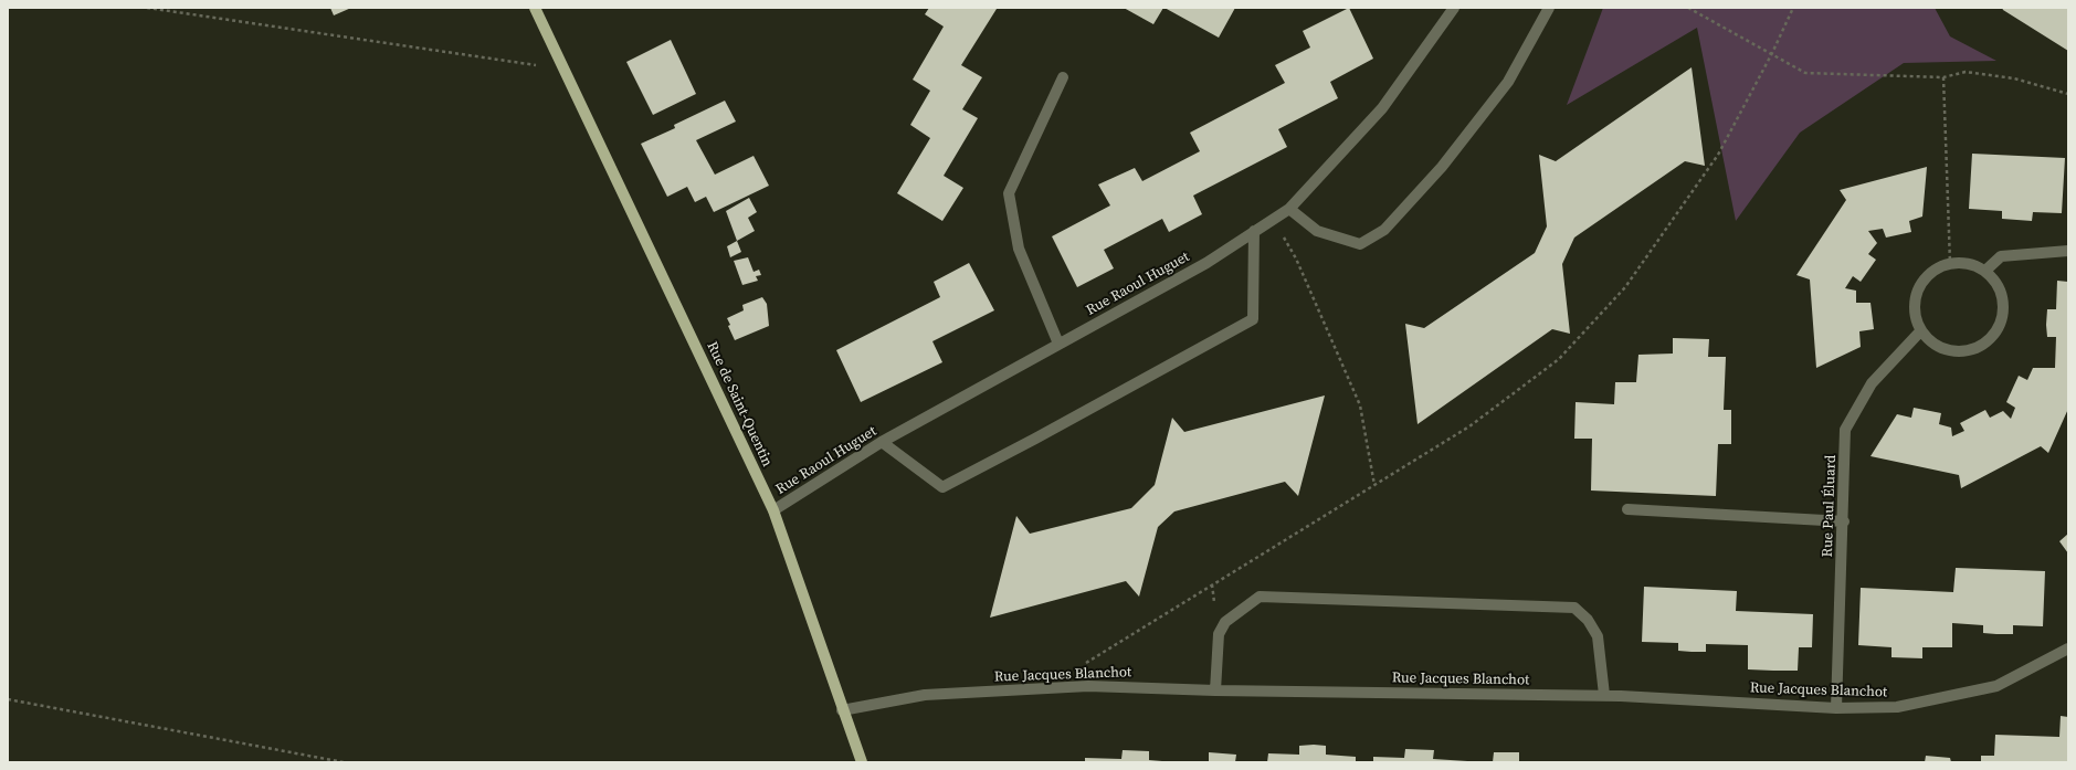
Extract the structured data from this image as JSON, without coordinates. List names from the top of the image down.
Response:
{
  "streets": {
    "main road": ["Rue de Saint-Quentin"],
    "street": ["Rue Raoul Huguet", "Rue Paul Éluard", "Rue Jacques Blanchot"]
  },
  "crossings": [
    ["Rue Raoul Huguet", "Rue de Saint-Quentin"],
    ["Rue de Saint-Quentin", "Rue Jacques Blanchot"],
    ["Rue Paul Éluard", "Rue Jacques Blanchot"]
  ]
}
